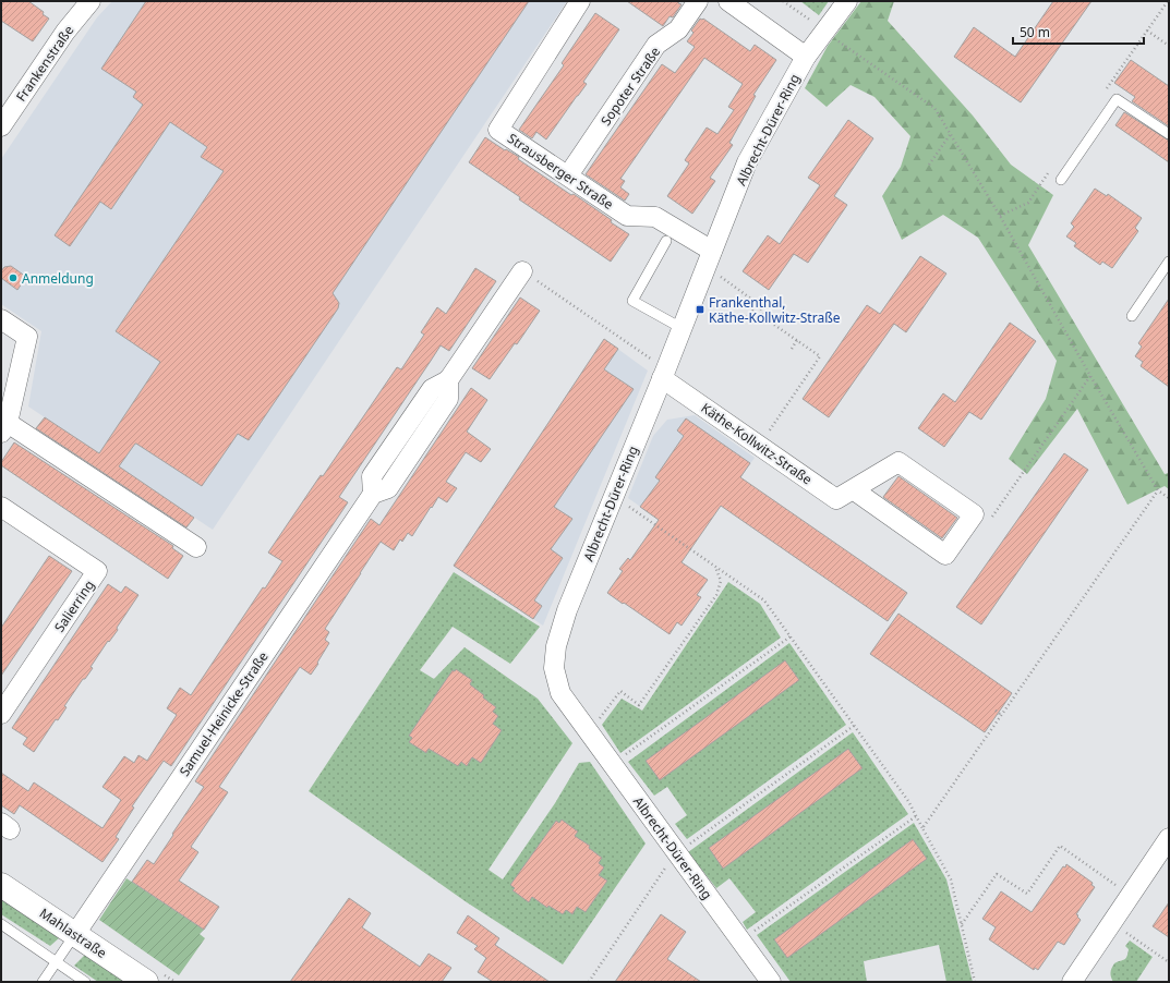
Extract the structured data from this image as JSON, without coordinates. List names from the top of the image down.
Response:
{
  "streets": {
    "street": [
      "Frankenstraße",
      "Sopoter Straße",
      "Albrecht-Dürer-Ring",
      "Strausberger Straße",
      "Käthe-Kollwitz-Straße",
      "Salierring",
      "Samuel-Heinicke-Straße",
      "Mahlastraße"
    ]
  },
  "crossings": [
    ["Sopoter Straße", "Strausberger Straße"],
    ["Albrecht-Dürer-Ring", "Strausberger Straße"],
    ["Albrecht-Dürer-Ring", "Käthe-Kollwitz-Straße"],
    ["Samuel-Heinicke-Straße", "Mahlastraße"]
  ],
  "places": {
    "other": ["Anmeldung"],
    "transit": ["Frankenthal, Käthe-Kollwitz-Straße"]
  },
  "scale_bar": "50 m"
}
